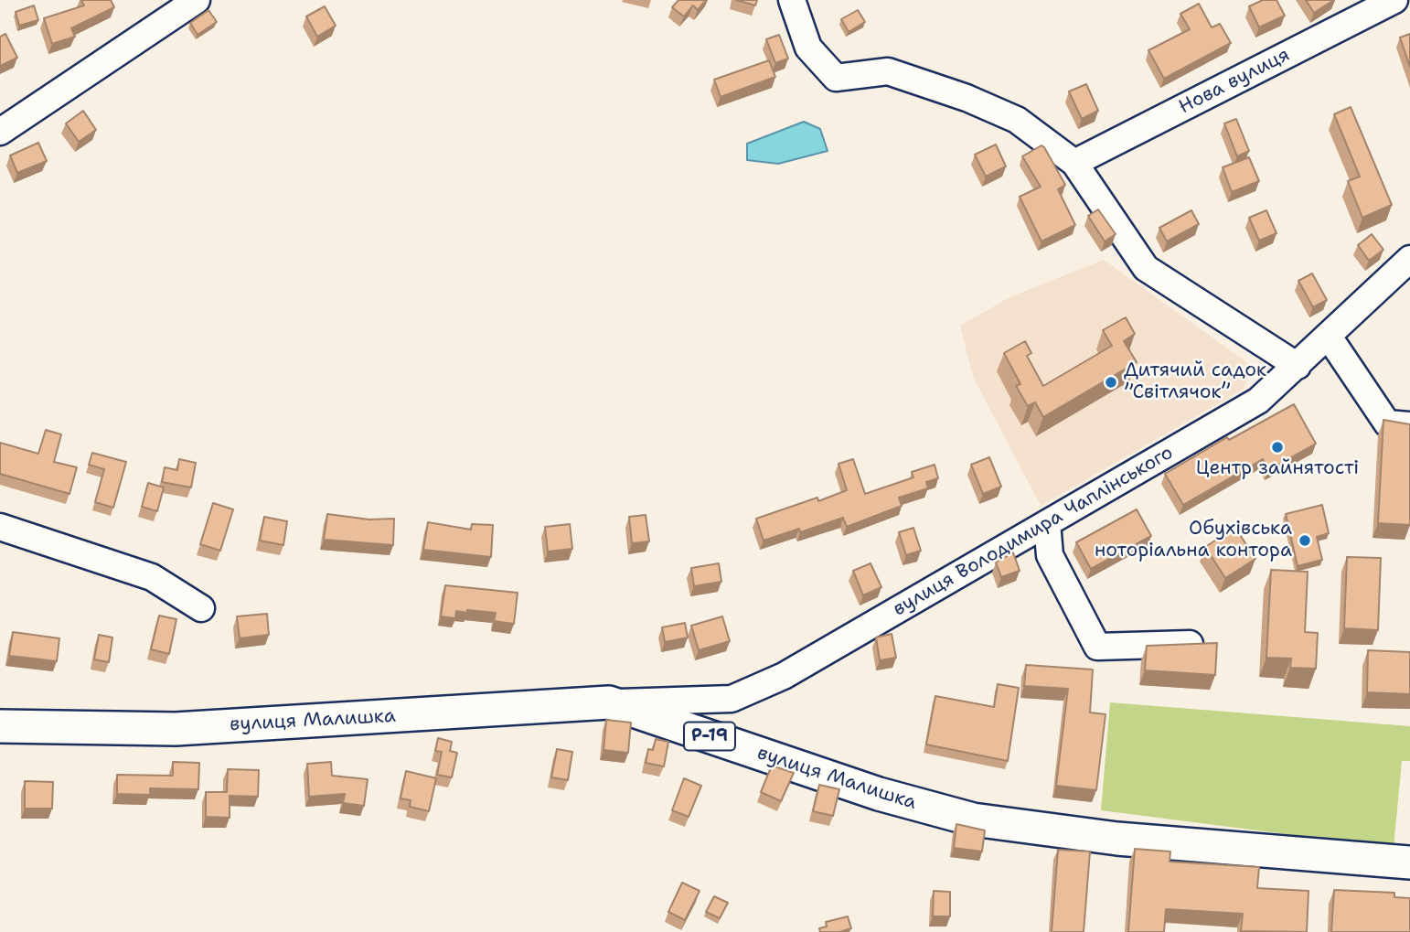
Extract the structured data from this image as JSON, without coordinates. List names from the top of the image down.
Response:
{
  "streets": {
    "main road": ["вулиця Малишка", "Р-19"],
    "street": ["Нова вулиця", "вулиця Володимира Чаплінського"]
  },
  "crossings": [
    ["вулиця Володимира Чаплінського", "вулиця Малишка"]
  ],
  "places": ["Дитячий садок ”Світлячок”", "Центр зайнятості", "Обухівська ноторіальна контора"]
}
